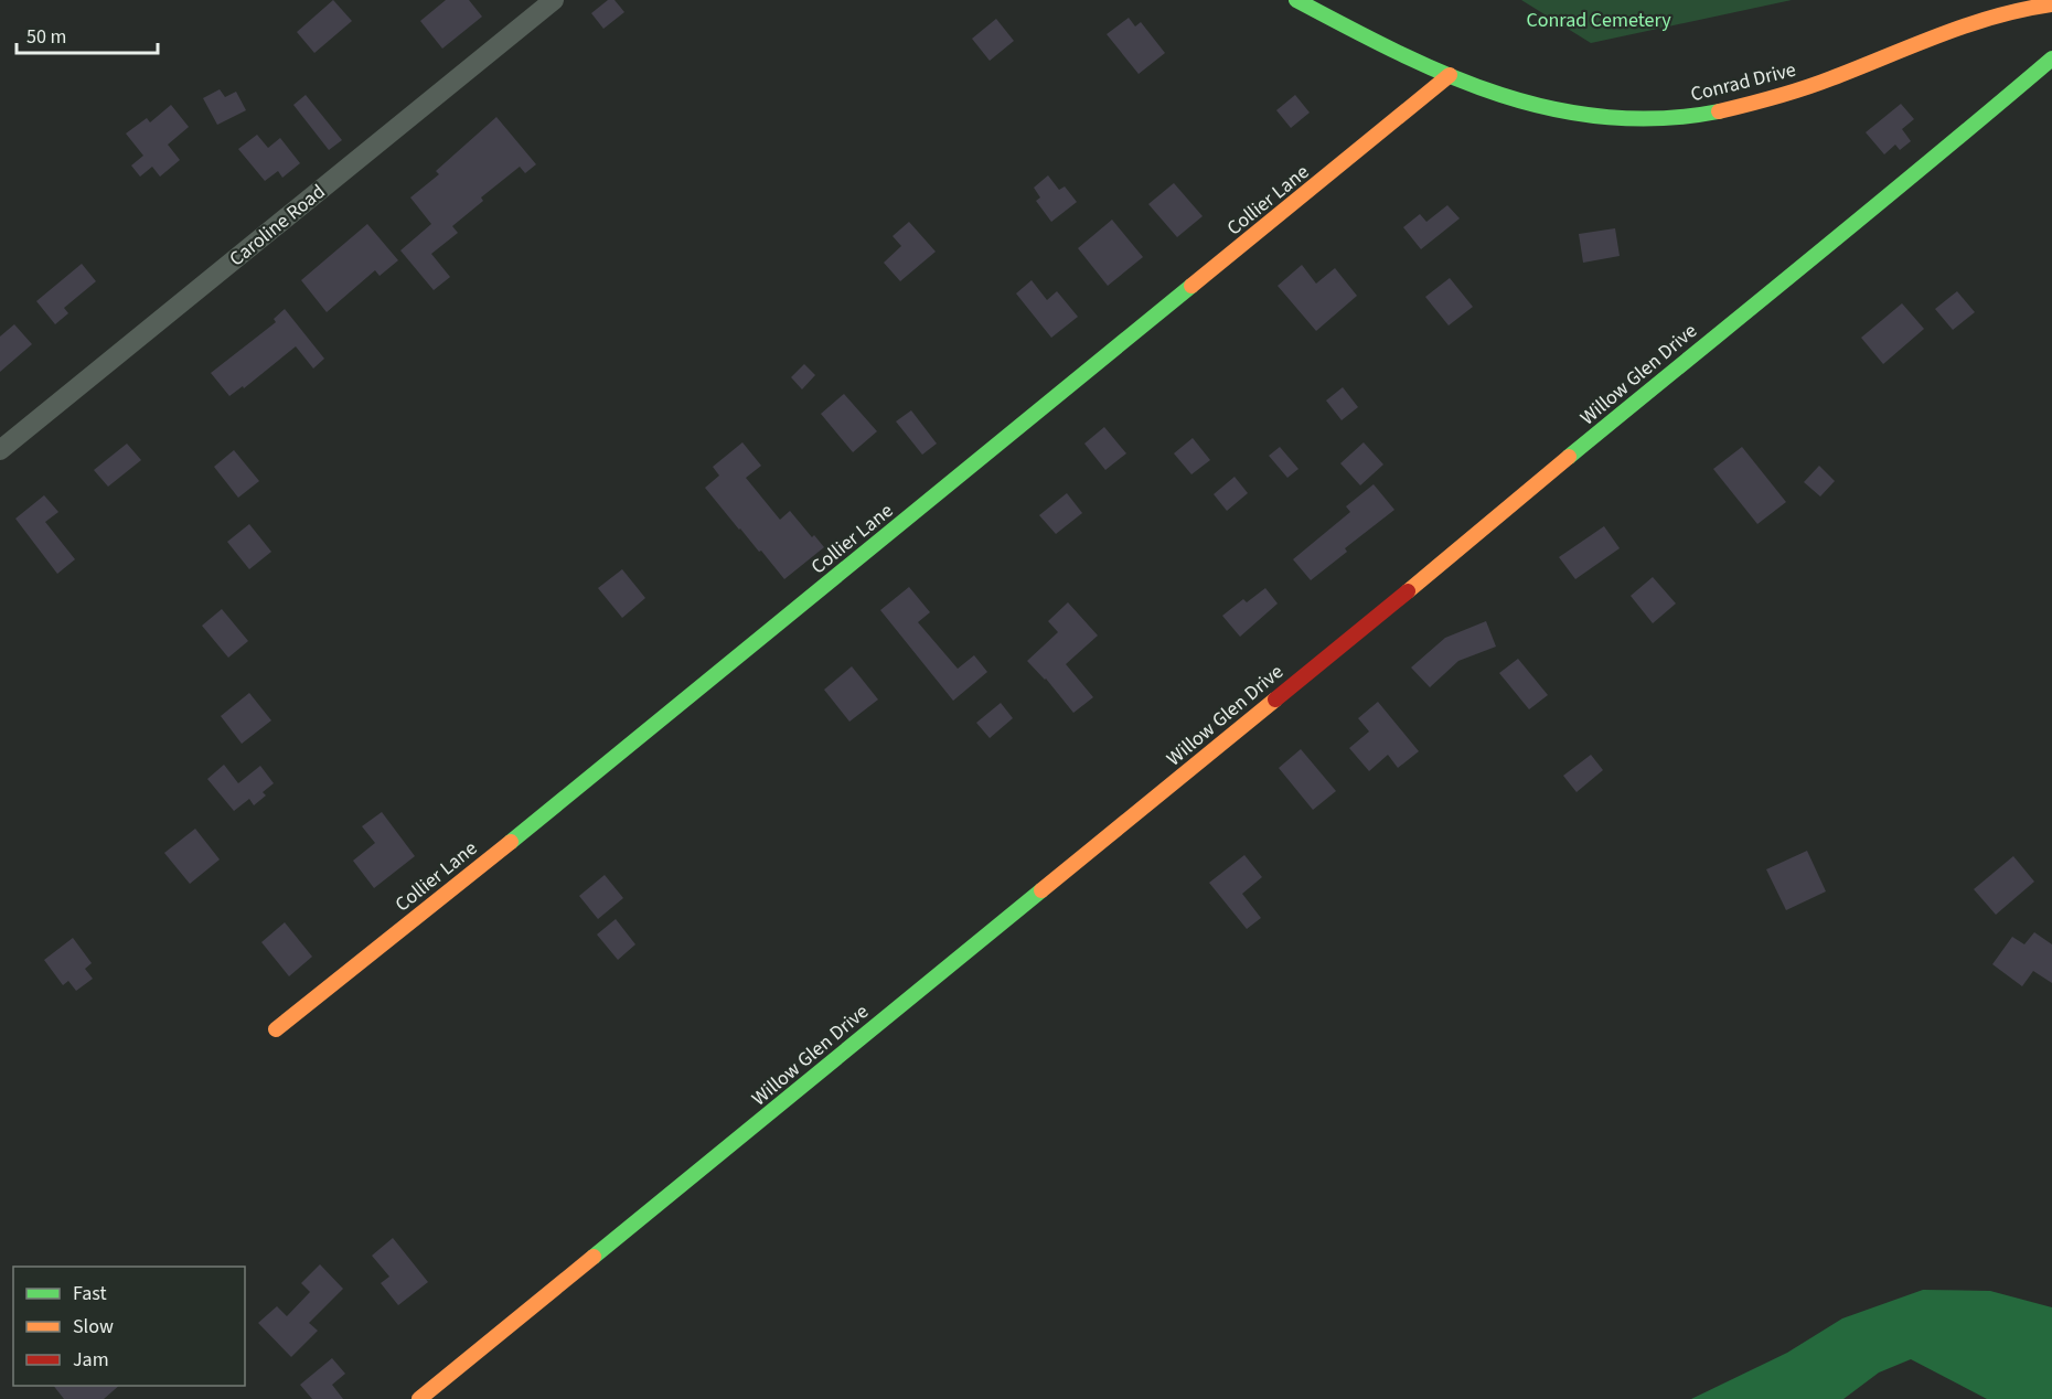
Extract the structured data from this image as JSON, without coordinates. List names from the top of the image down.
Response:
{
  "streets": {
    "street": [
      "Conrad Drive",
      "Collier Lane",
      "Caroline Road",
      "Willow Glen Drive"
    ]
  },
  "crossings": [
    ["Conrad Drive", "Collier Lane"]
  ],
  "parks": ["Conrad Cemetery"],
  "legend": ["Fast", "Slow", "Jam"],
  "scale_bar": "50 m"
}
